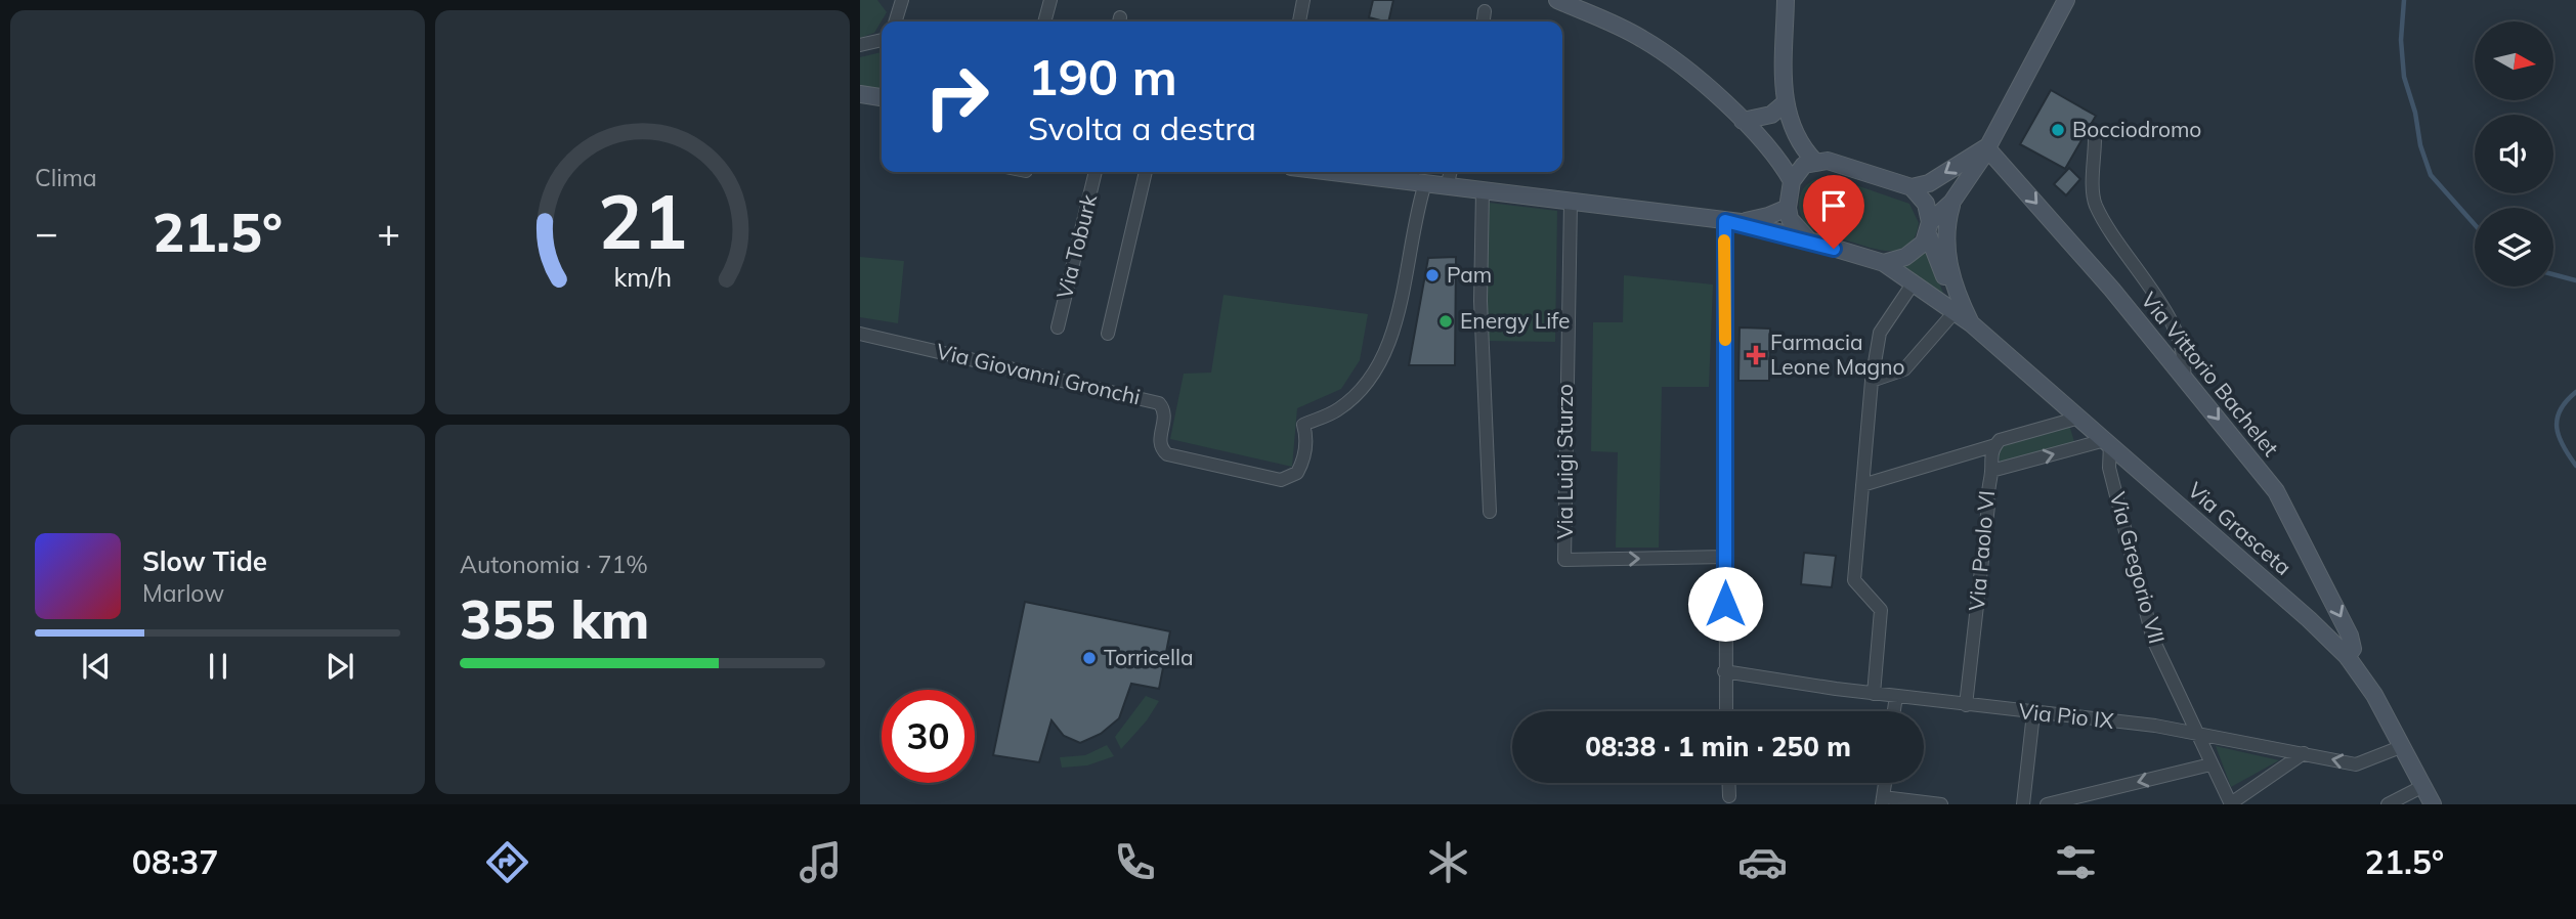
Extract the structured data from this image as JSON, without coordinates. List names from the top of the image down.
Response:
{
  "streets": {
    "street": [
      "Via Toburk",
      "Via Giovanni Gronchi",
      "Via Vittorio Bachelet",
      "Via Luigi Sturzo",
      "Via Grasceta",
      "Via Paolo VI",
      "Via Gregorio VII",
      "Via Pio IX"
    ]
  },
  "crossings": [
    ["Via Vittorio Bachelet", "Via Grasceta"],
    ["Via Grasceta", "Via Paolo VI"],
    ["Via Grasceta", "Via Gregorio VII"],
    ["Via Grasceta", "Via Pio IX"],
    ["Via Paolo VI", "Via Gregorio VII"],
    ["Via Paolo VI", "Via Pio IX"],
    ["Via Gregorio VII", "Via Pio IX"]
  ],
  "places": {
    "other": [
      "Bocciodromo",
      "Pam",
      "Energy Life",
      "Torricella"
    ],
    "health": ["Farmacia Leone Magno"]
  },
  "north": "right",
  "page": {
    "tile": [
      "Clima",
      ["Autonomia · 71%", "355 km"]
    ],
    "turn": ["190 m", "Svolta a destra"],
    "heat": ["−", "21.5°", "+"],
    "song": ["Slow Tide", "Marlow"],
    "limit": "30",
    "trip": "08:38 · 1 min · 250 m",
    "tabs": ["08:37", "21.5°"],
    "gauge": ["21", "km/h"]
  }
}
